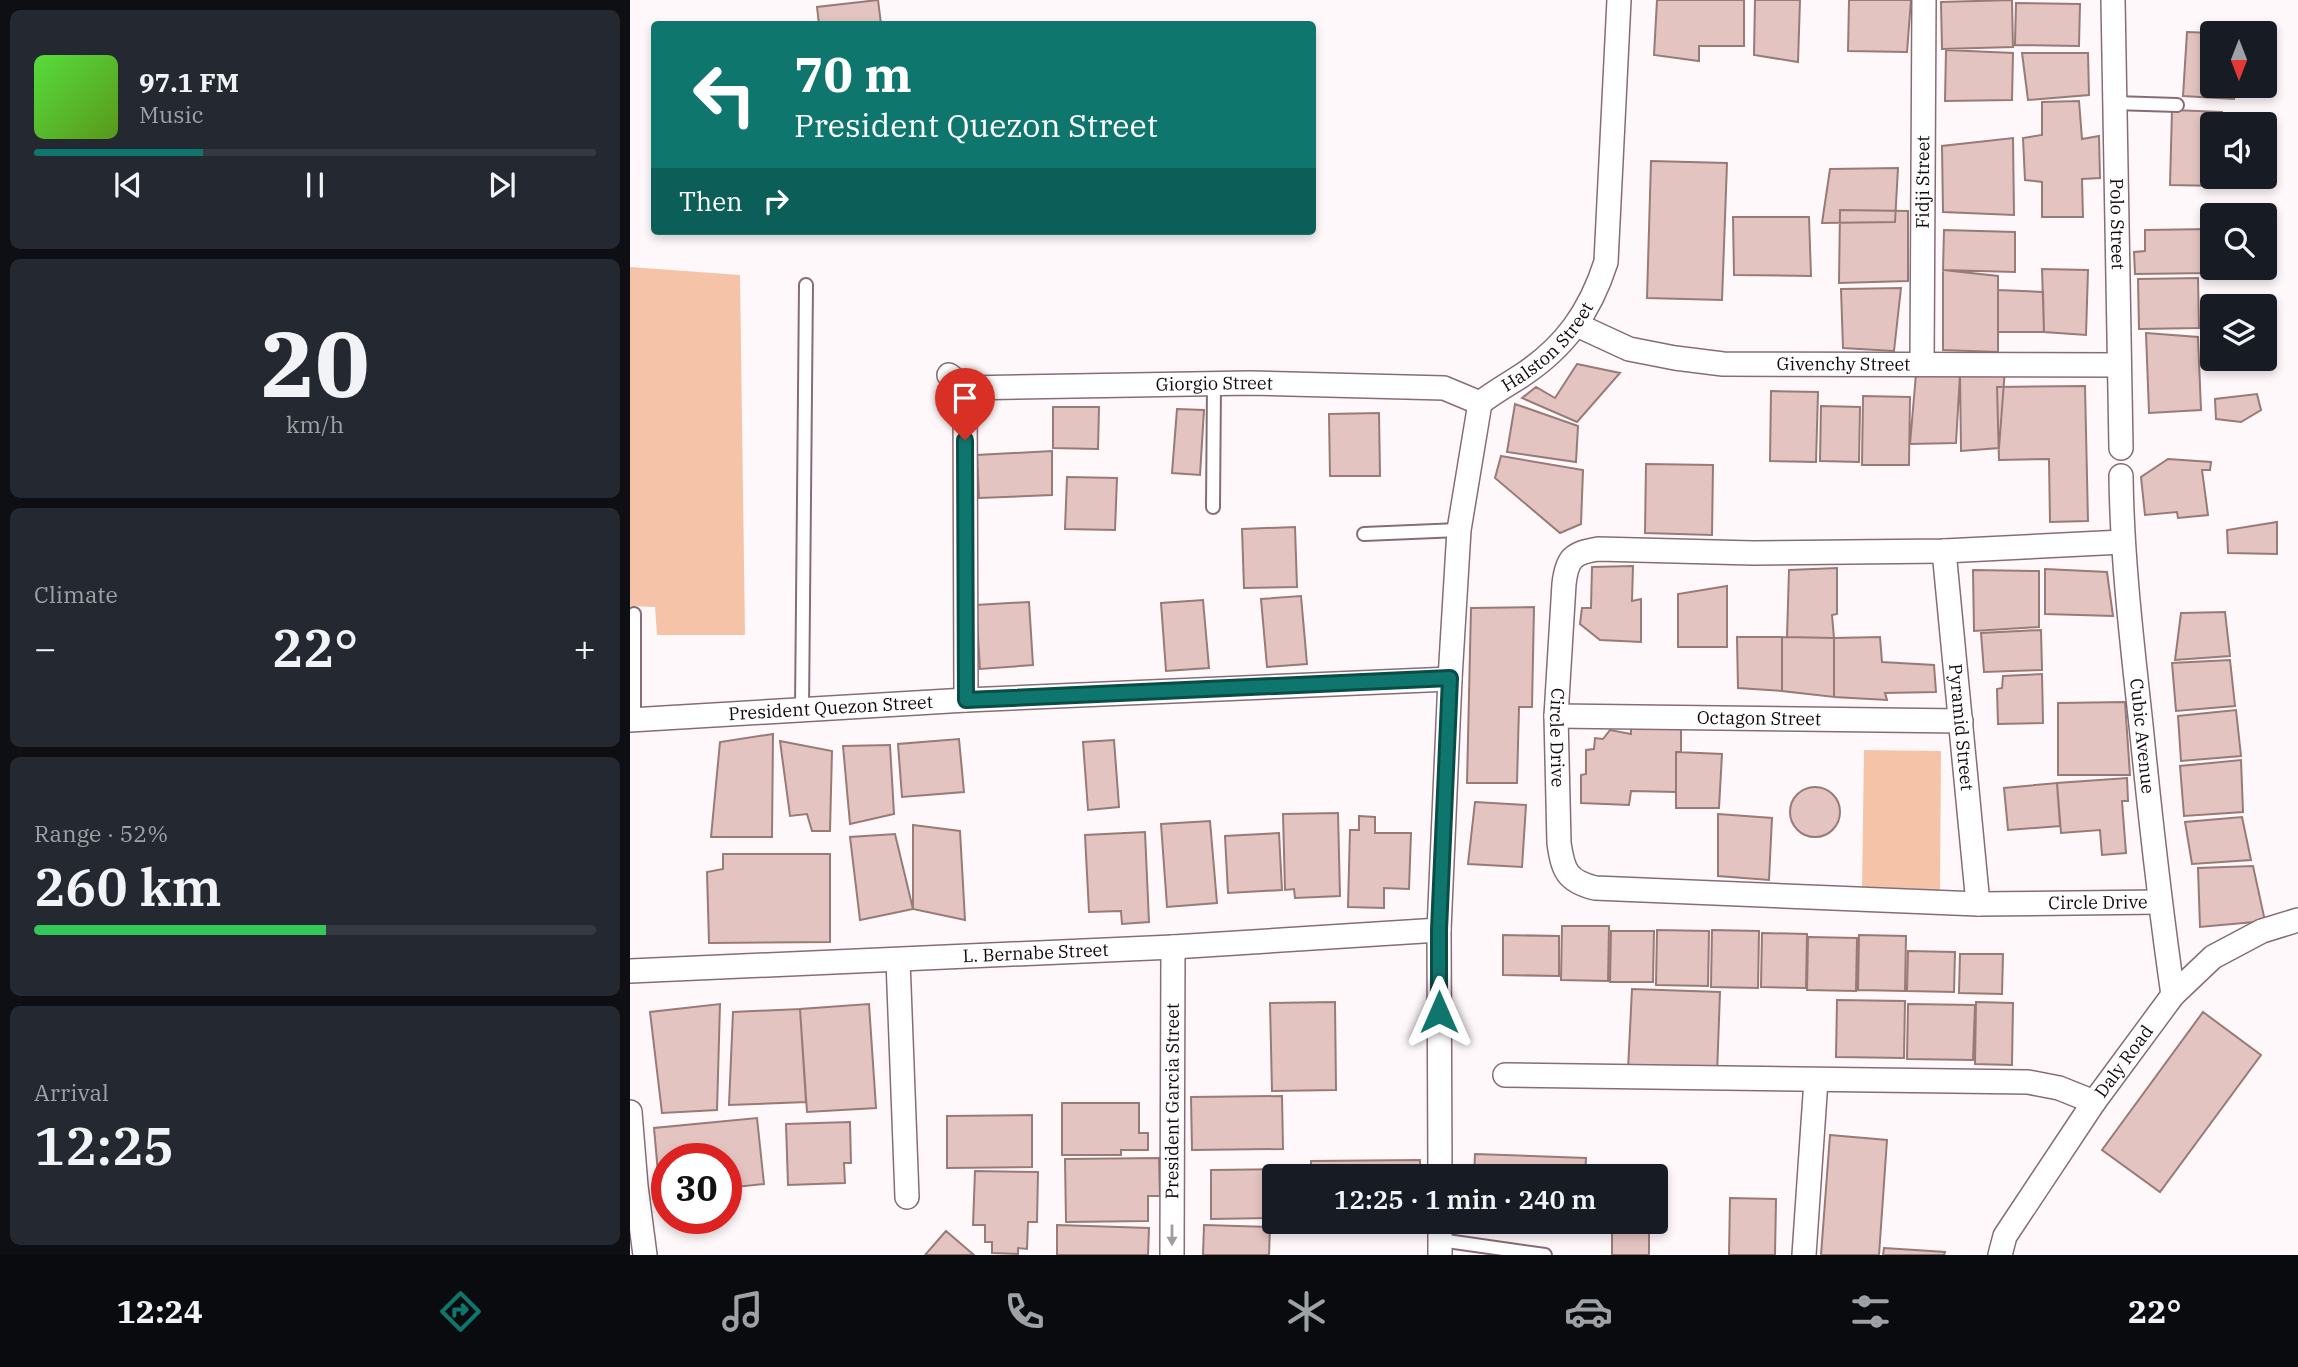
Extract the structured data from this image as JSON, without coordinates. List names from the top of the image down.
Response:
{
  "streets": {
    "street": [
      "Fidji Street",
      "Polo Street",
      "Halston Street",
      "Givenchy Street",
      "Giorgio Street",
      "President Quezon Street",
      "Octagon Street",
      "Pyramid Street",
      "Cubic Avenue",
      "Circle Drive",
      "L. Bernabe Street",
      "Daly Road",
      "President Garcia Street"
    ]
  },
  "crossings": [
    ["Fidji Street", "Givenchy Street"],
    ["Polo Street", "Givenchy Street"],
    ["Halston Street", "Givenchy Street"],
    ["Halston Street", "Giorgio Street"],
    ["Giorgio Street", "President Quezon Street"],
    ["Octagon Street", "Pyramid Street"],
    ["Octagon Street", "Circle Drive"],
    ["Pyramid Street", "Circle Drive"],
    ["Cubic Avenue", "Circle Drive"],
    ["Cubic Avenue", "Daly Road"],
    ["L. Bernabe Street", "President Garcia Street"]
  ],
  "one_way": ["President Garcia Street"],
  "north": "bottom",
  "page": {
    "turn": ["70 m", "President Quezon Street"],
    "song": ["97.1 FM", "Music"],
    "then": "Then",
    "tile": [
      ["20", "km/h"],
      "Climate",
      ["Range · 52%", "260 km"],
      ["Arrival", "12:25"]
    ],
    "heat": ["−", "22°", "+"],
    "limit": "30",
    "trip": "12:25 · 1 min · 240 m",
    "tabs": ["12:24", "22°"]
  }
}
